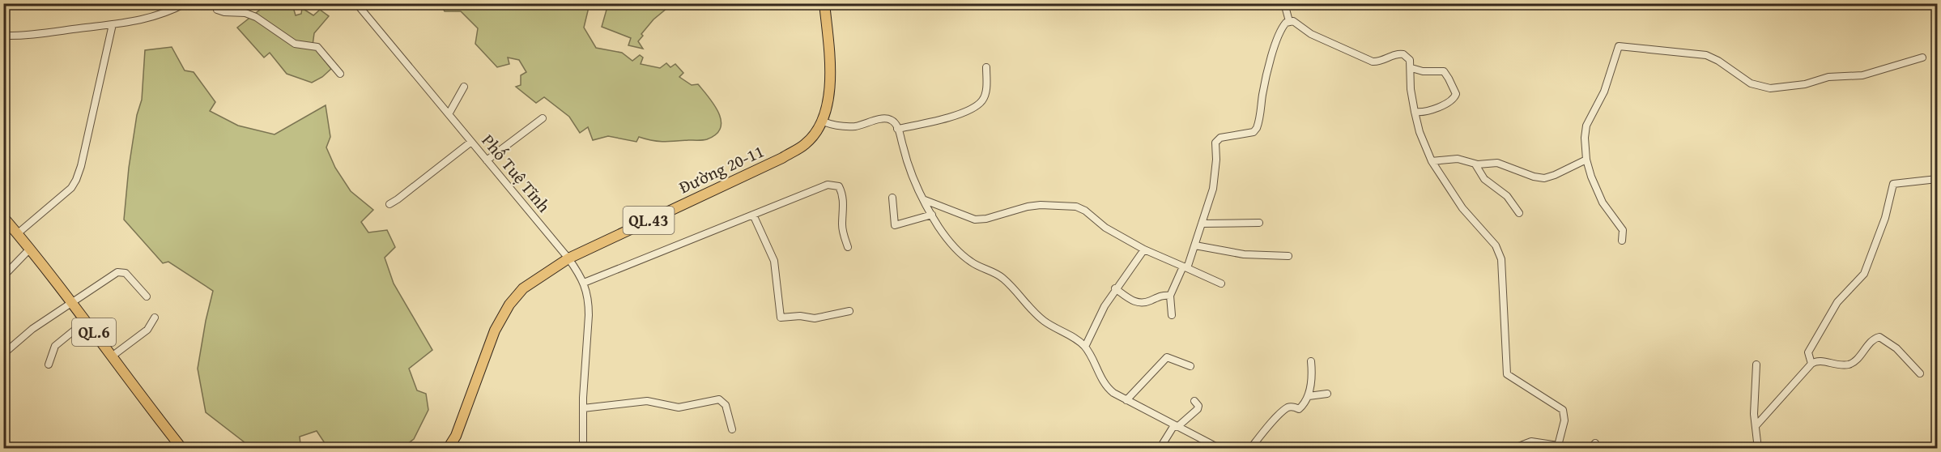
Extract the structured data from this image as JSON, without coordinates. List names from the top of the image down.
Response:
{
  "streets": {
    "highway": ["Đường 20-11", "QL.43", "QL.6"],
    "street": ["Phố Tuệ Tĩnh"]
  },
  "crossings": [
    ["Đường 20-11", "Phố Tuệ Tĩnh"]
  ]
}
